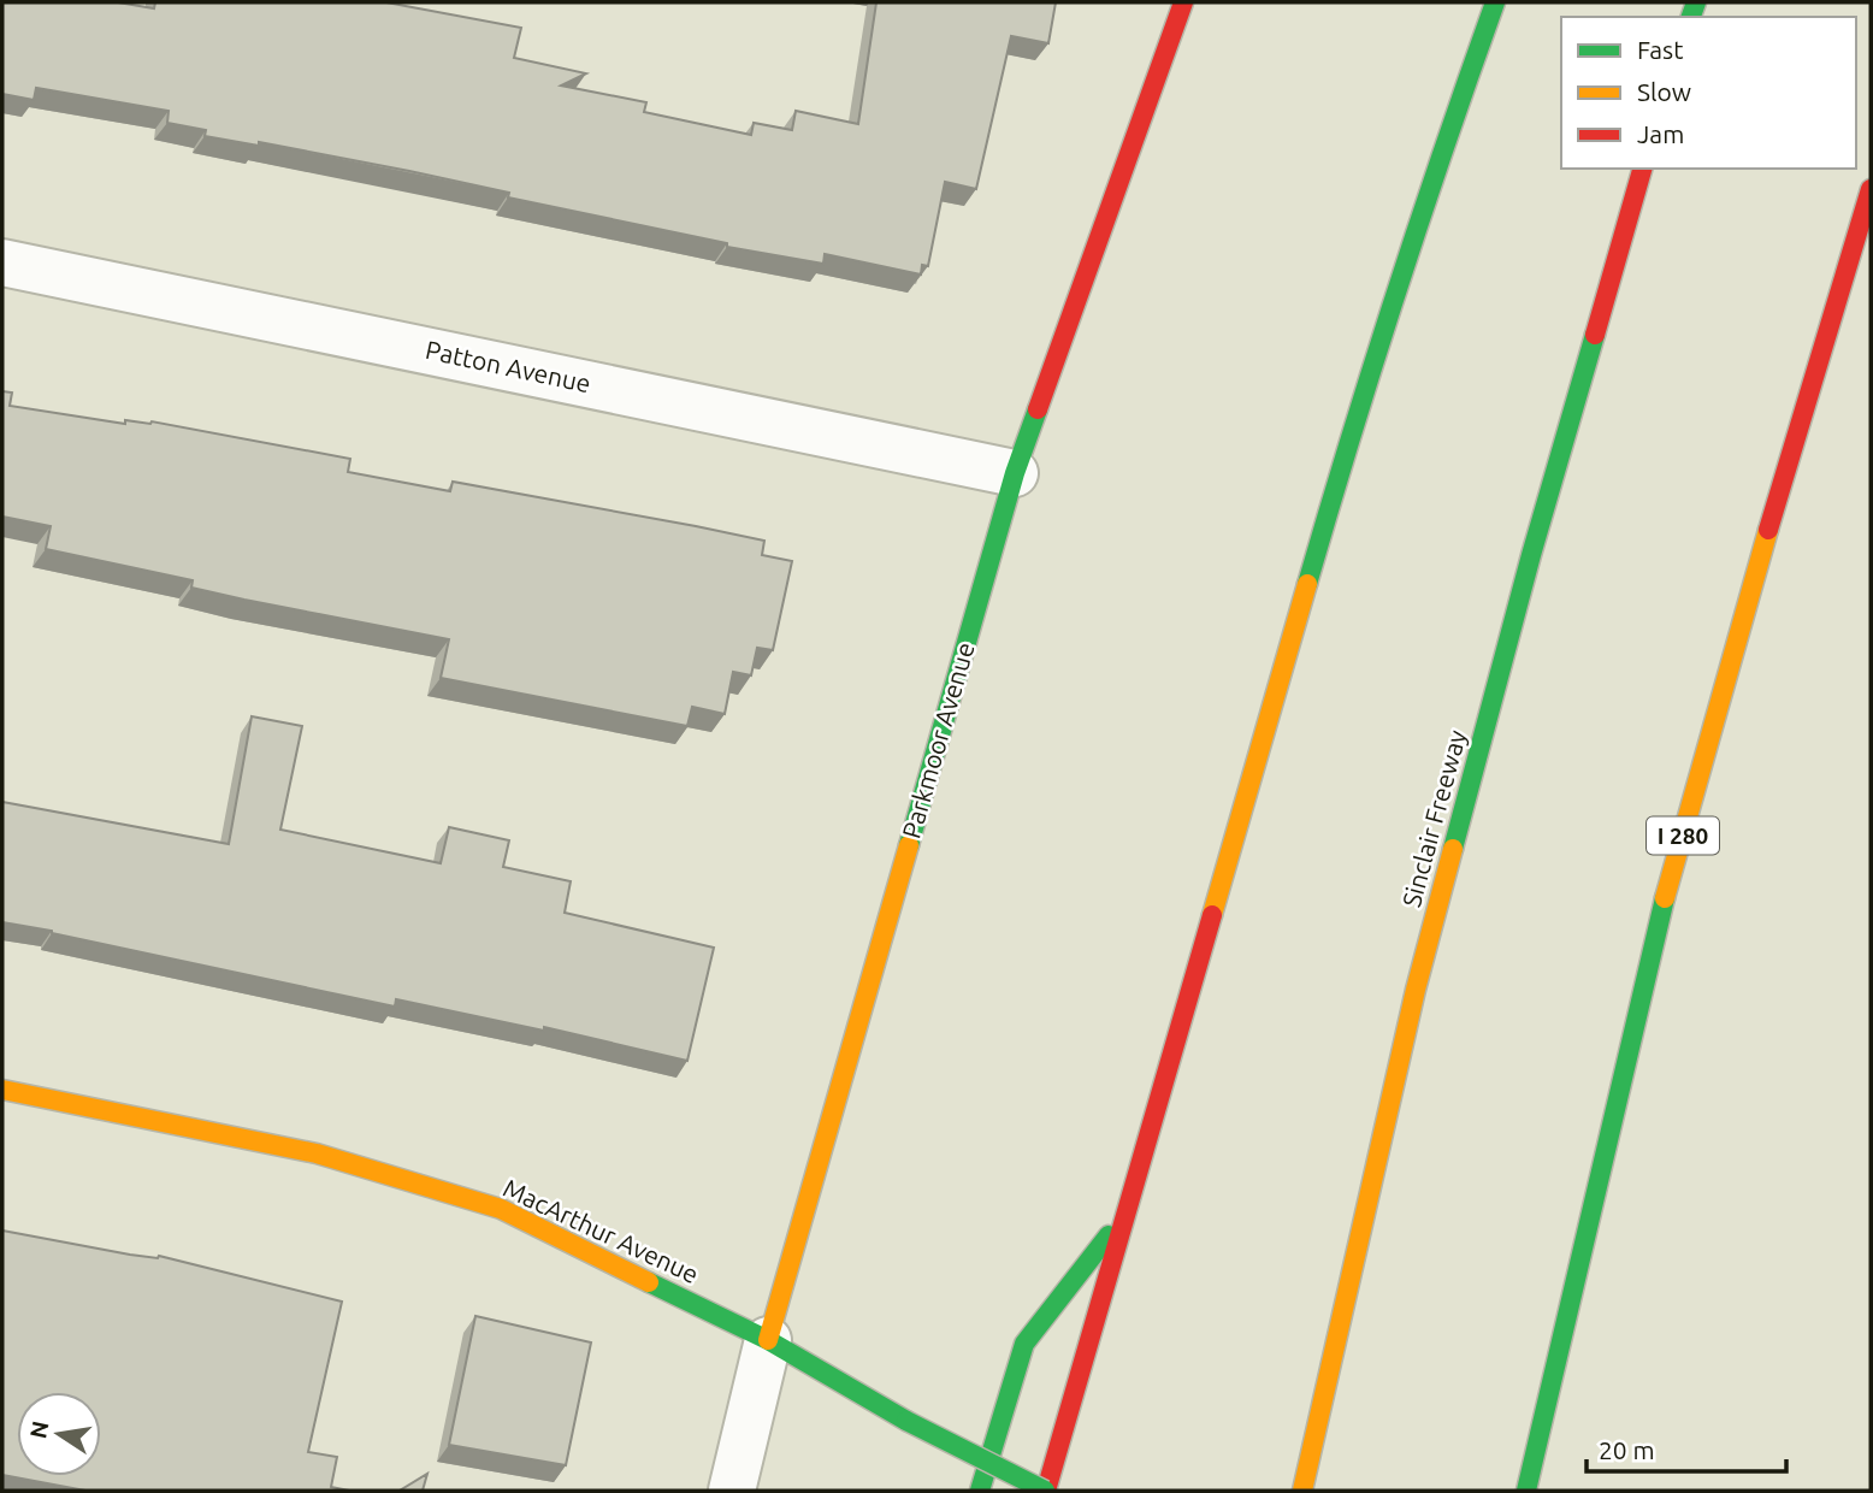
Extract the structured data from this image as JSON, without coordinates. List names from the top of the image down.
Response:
{
  "streets": {
    "main road": [
      "Parkmoor Avenue",
      "Sinclair Freeway",
      "I 280",
      "MacArthur Avenue"
    ],
    "street": ["Patton Avenue"]
  },
  "crossings": [
    ["Patton Avenue", "Parkmoor Avenue"],
    ["Parkmoor Avenue", "MacArthur Avenue"]
  ],
  "legend": ["Fast", "Slow", "Jam"],
  "scale_bar": "20 m",
  "north": "left"
}
